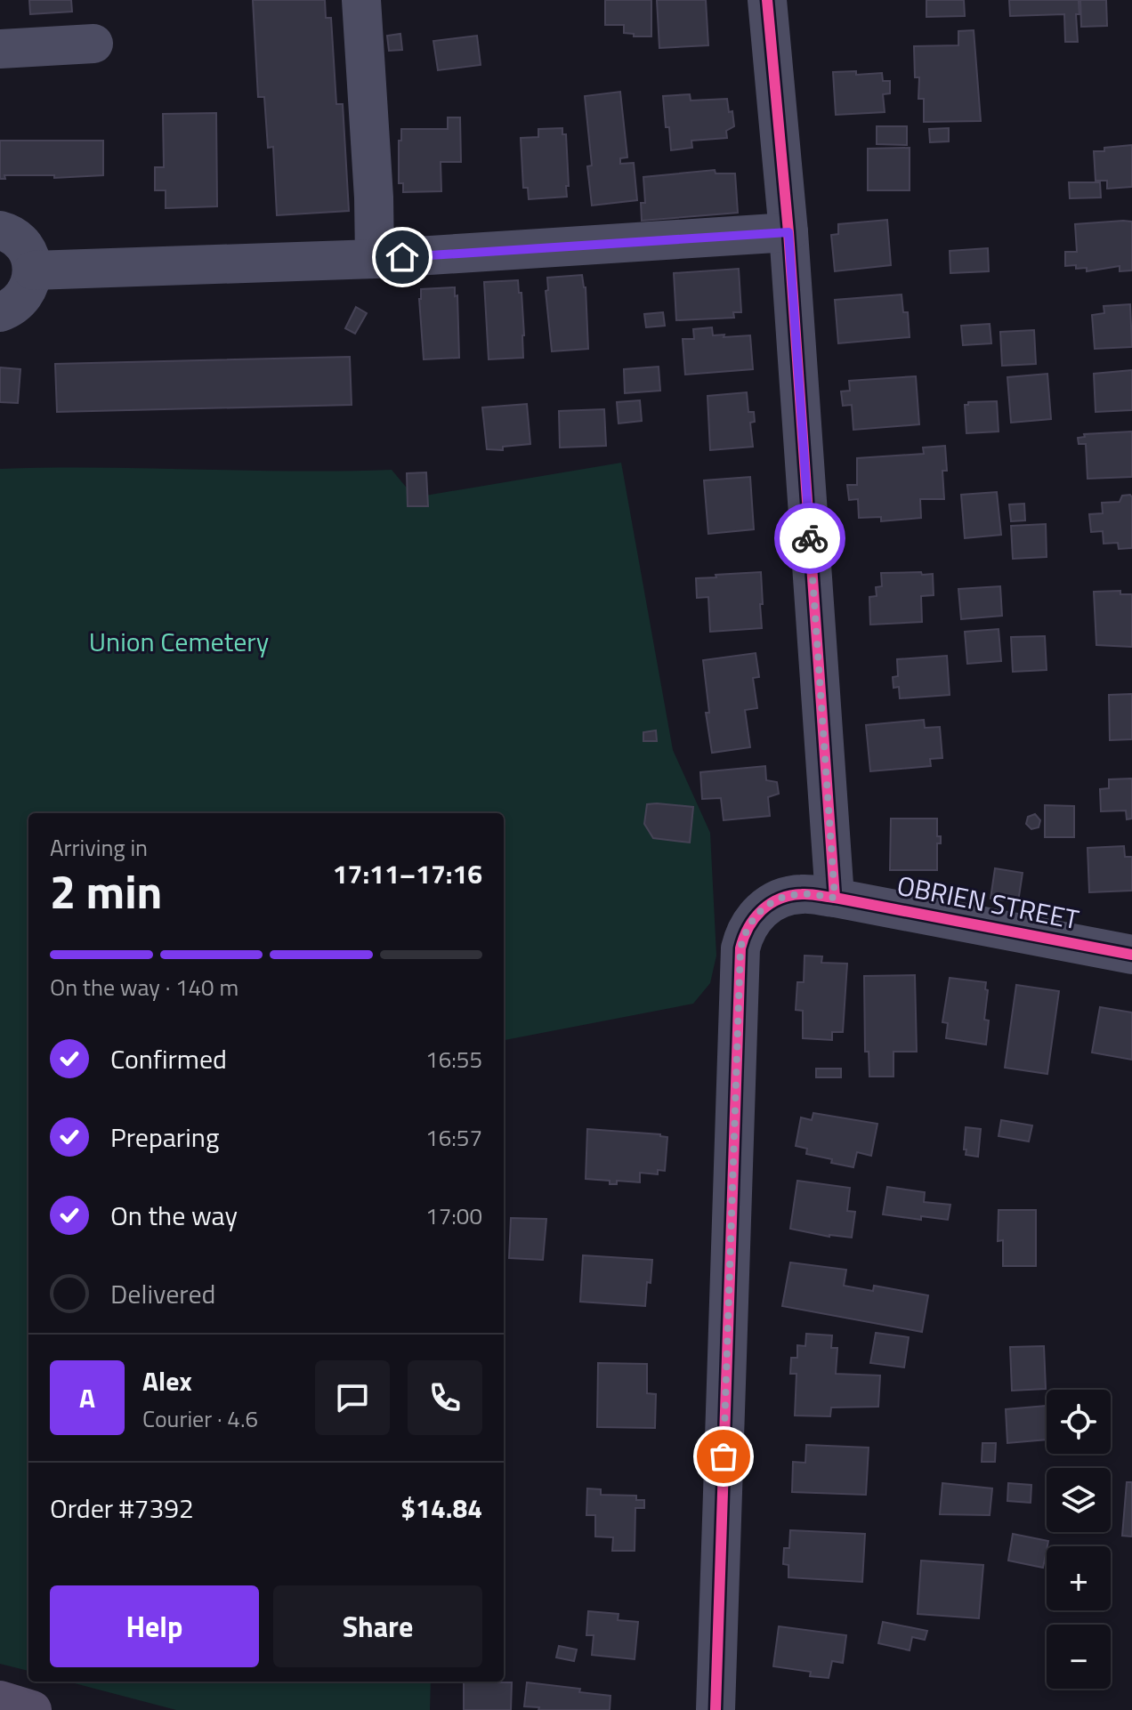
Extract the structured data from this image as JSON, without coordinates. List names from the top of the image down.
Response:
{
  "streets": {
    "street": ["OBRIEN STREET"]
  },
  "parks": ["Union Cemetery"],
  "page": {
    "heading": ["2 min", "Arriving in", "17:11–17:16"],
    "panel": [
      "Alex",
      "Courier · 4.6",
      "Order #7392",
      "$14.84"
    ],
    "bar": "On the way · 140 m",
    "list": [
      ["Confirmed", "16:55"],
      ["Preparing", "16:57"],
      ["On the way", "17:00"],
      "Delivered"
    ],
    "round": "A",
    "map_buttons": ["+", "−"],
    "buttons": ["Help", "Share"]
  }
}
